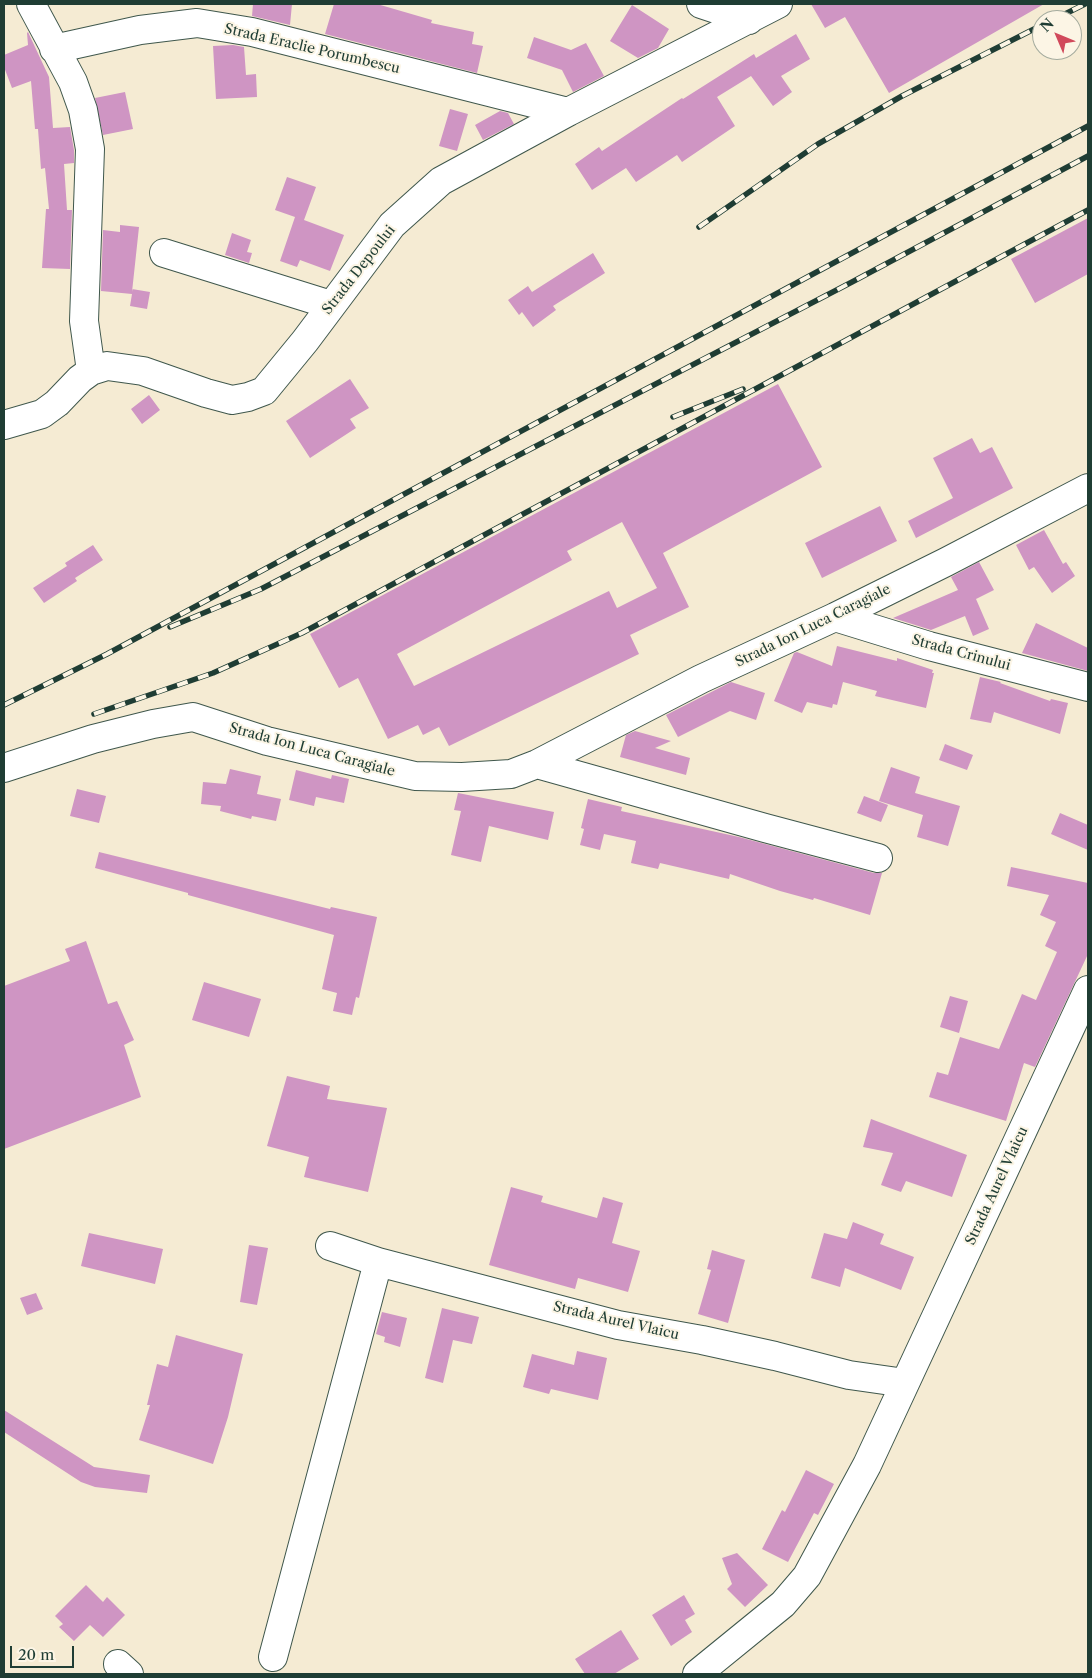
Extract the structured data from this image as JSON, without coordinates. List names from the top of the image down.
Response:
{
  "streets": {
    "street": [
      "Strada Eraclie Porumbescu",
      "Strada Depoului",
      "Strada Ion Luca Caragiale",
      "Strada Crinului",
      "Strada Aurel Vlaicu"
    ]
  },
  "crossings": [
    ["Strada Eraclie Porumbescu", "Strada Depoului"],
    ["Strada Ion Luca Caragiale", "Strada Crinului"]
  ],
  "scale_bar": "20 m",
  "north": "top left"
}
